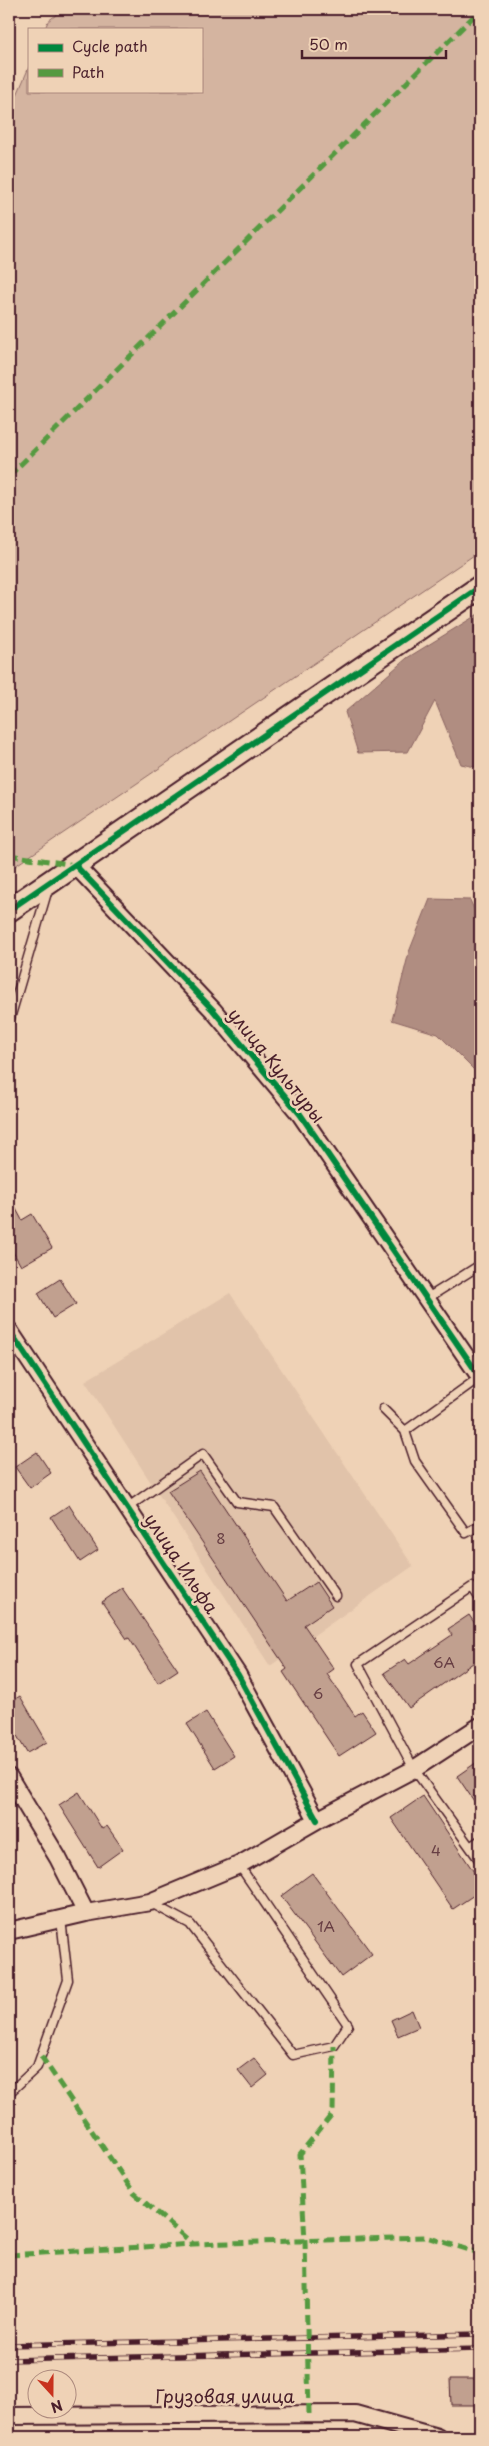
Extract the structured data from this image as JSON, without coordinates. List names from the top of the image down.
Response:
{
  "streets": {
    "street": ["улица Культуры", "улица Ильфа", "Грузовая улица"]
  },
  "house_numbers": [
    "8",
    "6А",
    "6",
    "4",
    "1А"
  ],
  "legend": ["Cycle path", "Path"],
  "scale_bar": "50 m",
  "north": "bottom"
}
